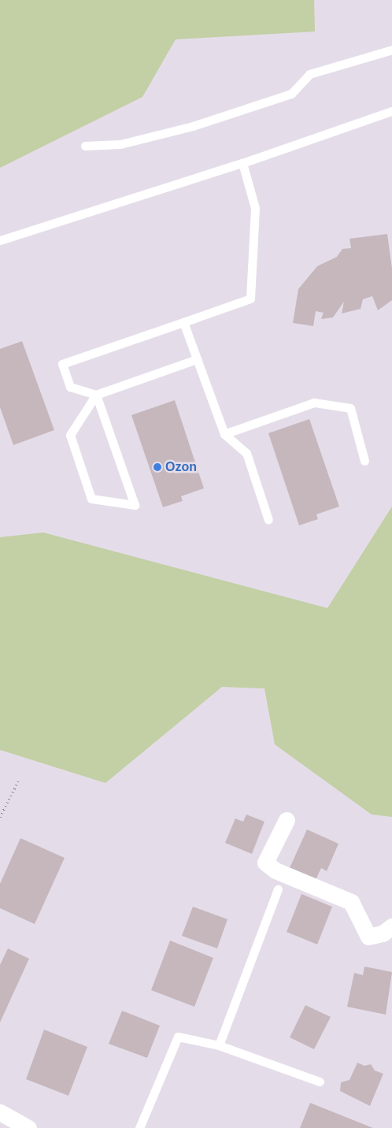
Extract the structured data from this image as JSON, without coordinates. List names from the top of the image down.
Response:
{
  "places": ["Ozon"]
}
